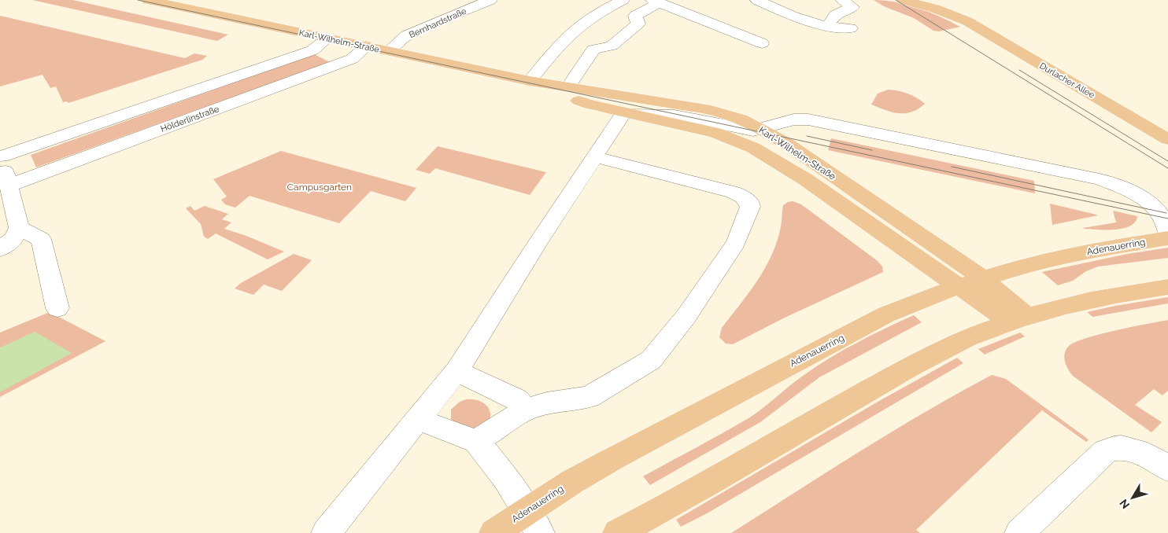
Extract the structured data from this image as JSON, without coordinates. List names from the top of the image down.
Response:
{
  "streets": {
    "main road": ["Karl-Wilhelm-Straße", "Durlacher Allee", "Adenauerring"],
    "street": ["Bernhardstraße", "Hölderlinstraße"]
  },
  "crossings": [
    ["Bernhardstraße", "Karl-Wilhelm-Straße"],
    ["Karl-Wilhelm-Straße", "Hölderlinstraße"],
    ["Karl-Wilhelm-Straße", "Adenauerring"]
  ],
  "parks": ["Campusgarten"],
  "north": "bottom left"
}
